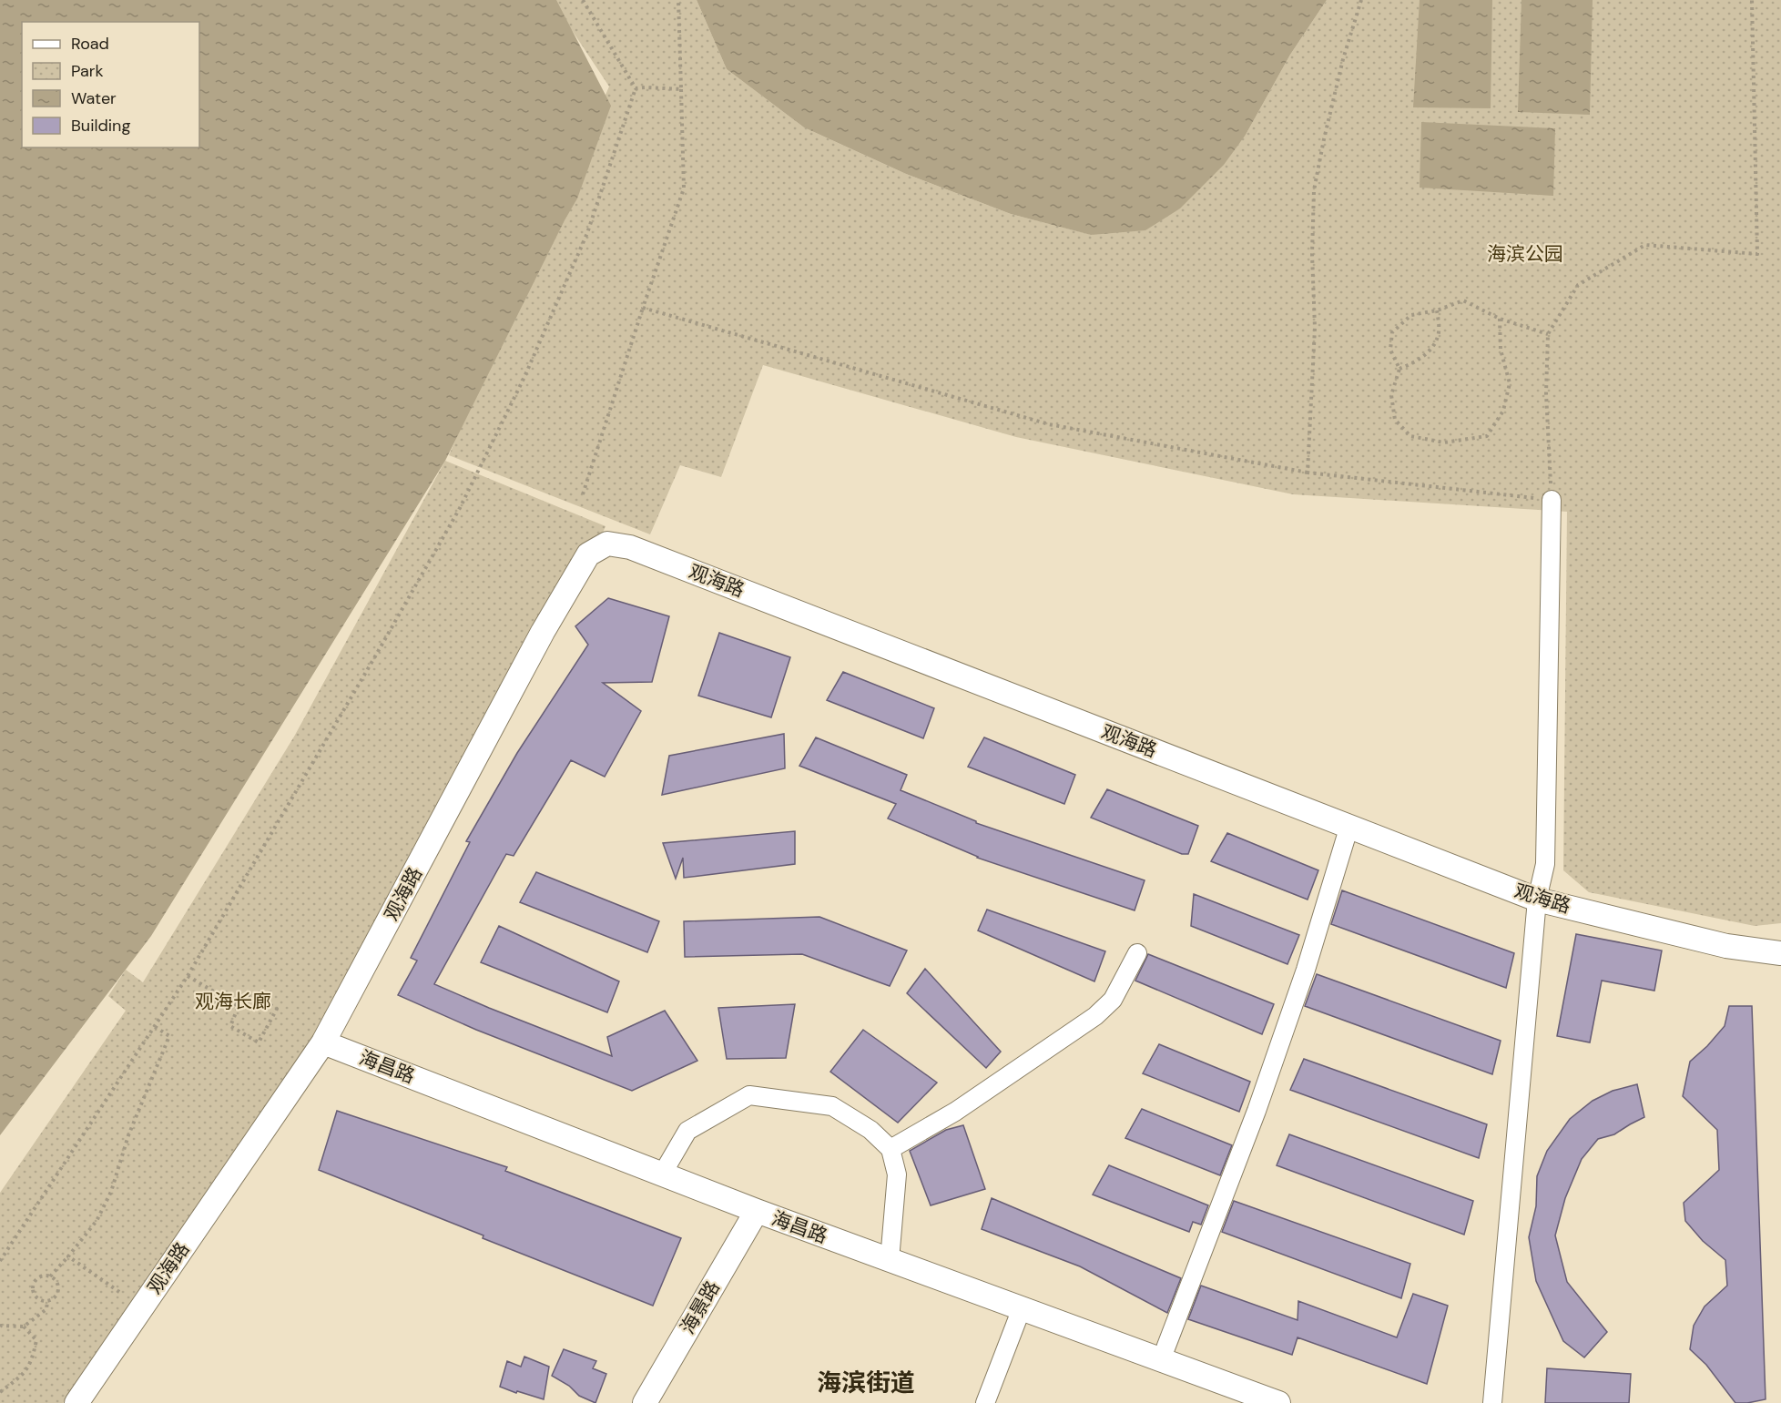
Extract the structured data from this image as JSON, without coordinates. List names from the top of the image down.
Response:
{
  "streets": {
    "street": ["观海路", "海昌路", "海景路"]
  },
  "crossings": [
    ["观海路", "海昌路"],
    ["海昌路", "海景路"]
  ],
  "districts": ["海滨街道"],
  "parks": ["海滨公园", "观海长廊"],
  "legend": [
    "Road",
    "Park",
    "Water",
    "Building"
  ]
}
